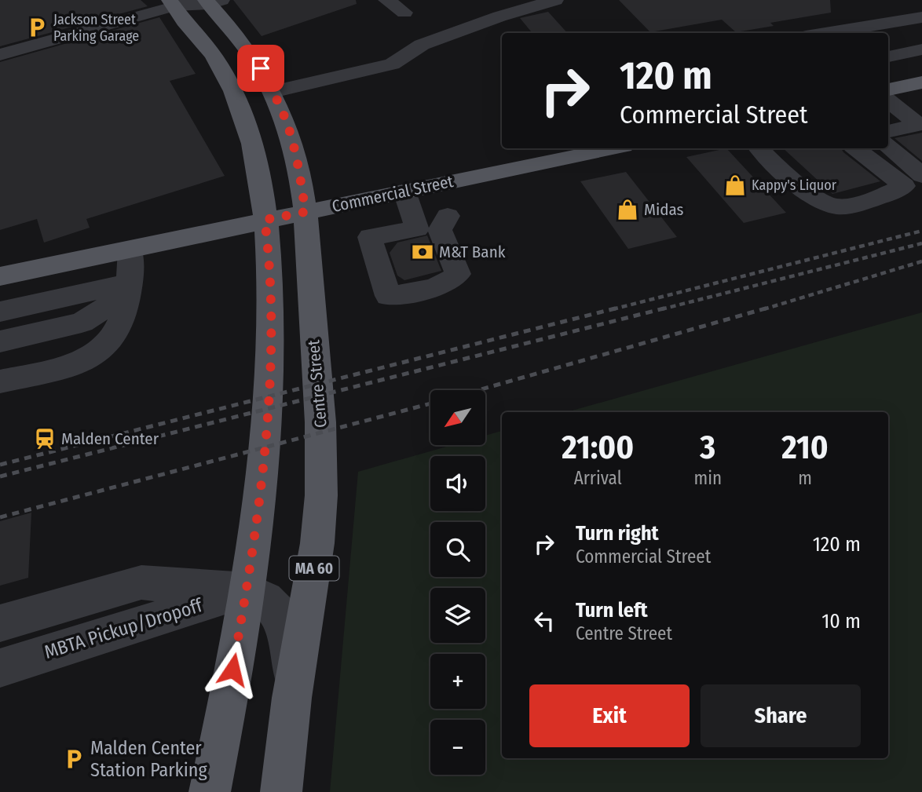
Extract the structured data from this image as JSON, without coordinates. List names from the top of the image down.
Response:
{
  "streets": {
    "main road": ["Commercial Street", "Centre Street", "MA 60"],
    "street": ["MBTA Pickup/Dropoff"]
  },
  "crossings": [
    ["Commercial Street", "Centre Street"]
  ],
  "places": {
    "parking": ["Jackson Street Parking Garage", "Malden Center Station Parking"],
    "shop": ["Kappy's Liquor", "Midas"],
    "bank": ["M&T Bank"],
    "station": ["Malden Center"]
  },
  "north": "bottom left",
  "page": {
    "turn": ["120 m", "Commercial Street"],
    "map_buttons": ["+", "−"],
    "eta": [
      "21:00",
      "Arrival",
      "3",
      "min",
      "210",
      "m"
    ],
    "list": [
      {
        "name": "Turn right",
        "note": "Commercial Street",
        "value": "120 m"
      },
      {
        "name": "Turn left",
        "note": "Centre Street",
        "value": "10 m"
      }
    ],
    "buttons": ["Exit", "Share"]
  }
}
